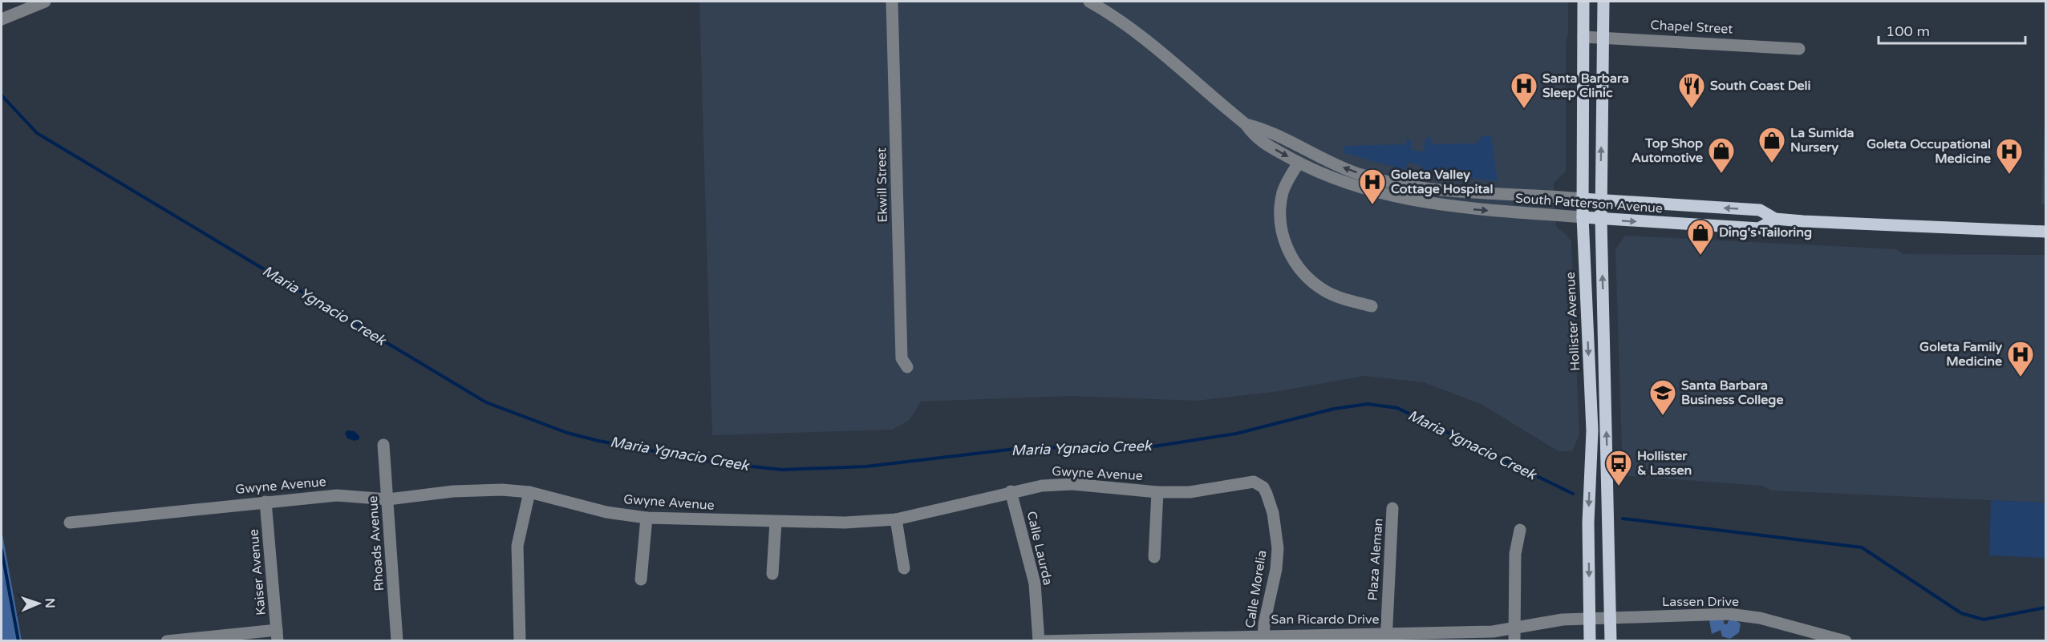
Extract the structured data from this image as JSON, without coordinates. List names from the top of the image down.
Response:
{
  "streets": {
    "main road": ["South Patterson Avenue", "Hollister Avenue"],
    "street": [
      "Chapel Street",
      "Ekwill Street",
      "Gwyne Avenue",
      "Rhoads Avenue",
      "Calle Laurda",
      "Plaza Aleman",
      "Kaiser Avenue",
      "Calle Morelia",
      "Lassen Drive",
      "San Ricardo Drive"
    ]
  },
  "crossings": [
    ["Chapel Street", "Hollister Avenue"],
    ["South Patterson Avenue", "Hollister Avenue"],
    ["Hollister Avenue", "San Ricardo Drive"],
    ["Gwyne Avenue", "Rhoads Avenue"],
    ["Gwyne Avenue", "Calle Laurda"],
    ["Gwyne Avenue", "Kaiser Avenue"],
    ["Gwyne Avenue", "Calle Morelia"],
    ["Calle Laurda", "San Ricardo Drive"],
    ["Plaza Aleman", "San Ricardo Drive"],
    ["Calle Morelia", "San Ricardo Drive"],
    ["Lassen Drive", "San Ricardo Drive"]
  ],
  "water": ["Maria Ygnacio Creek"],
  "places": {
    "hospital": [
      "Santa Barbara Sleep Clinic",
      "Goleta Occupational Medicine",
      "Goleta Valley Cottage Hospital",
      "Goleta Family Medicine"
    ],
    "restaurant": ["South Coast Deli"],
    "shop": ["La Sumida Nursery", "Top Shop Automotive", "Ding's Tailoring"],
    "school or university": ["Santa Barbara Business College"],
    "bus stop": ["Hollister & Lassen"]
  },
  "scale_bar": "100 m",
  "north": "right"
}
